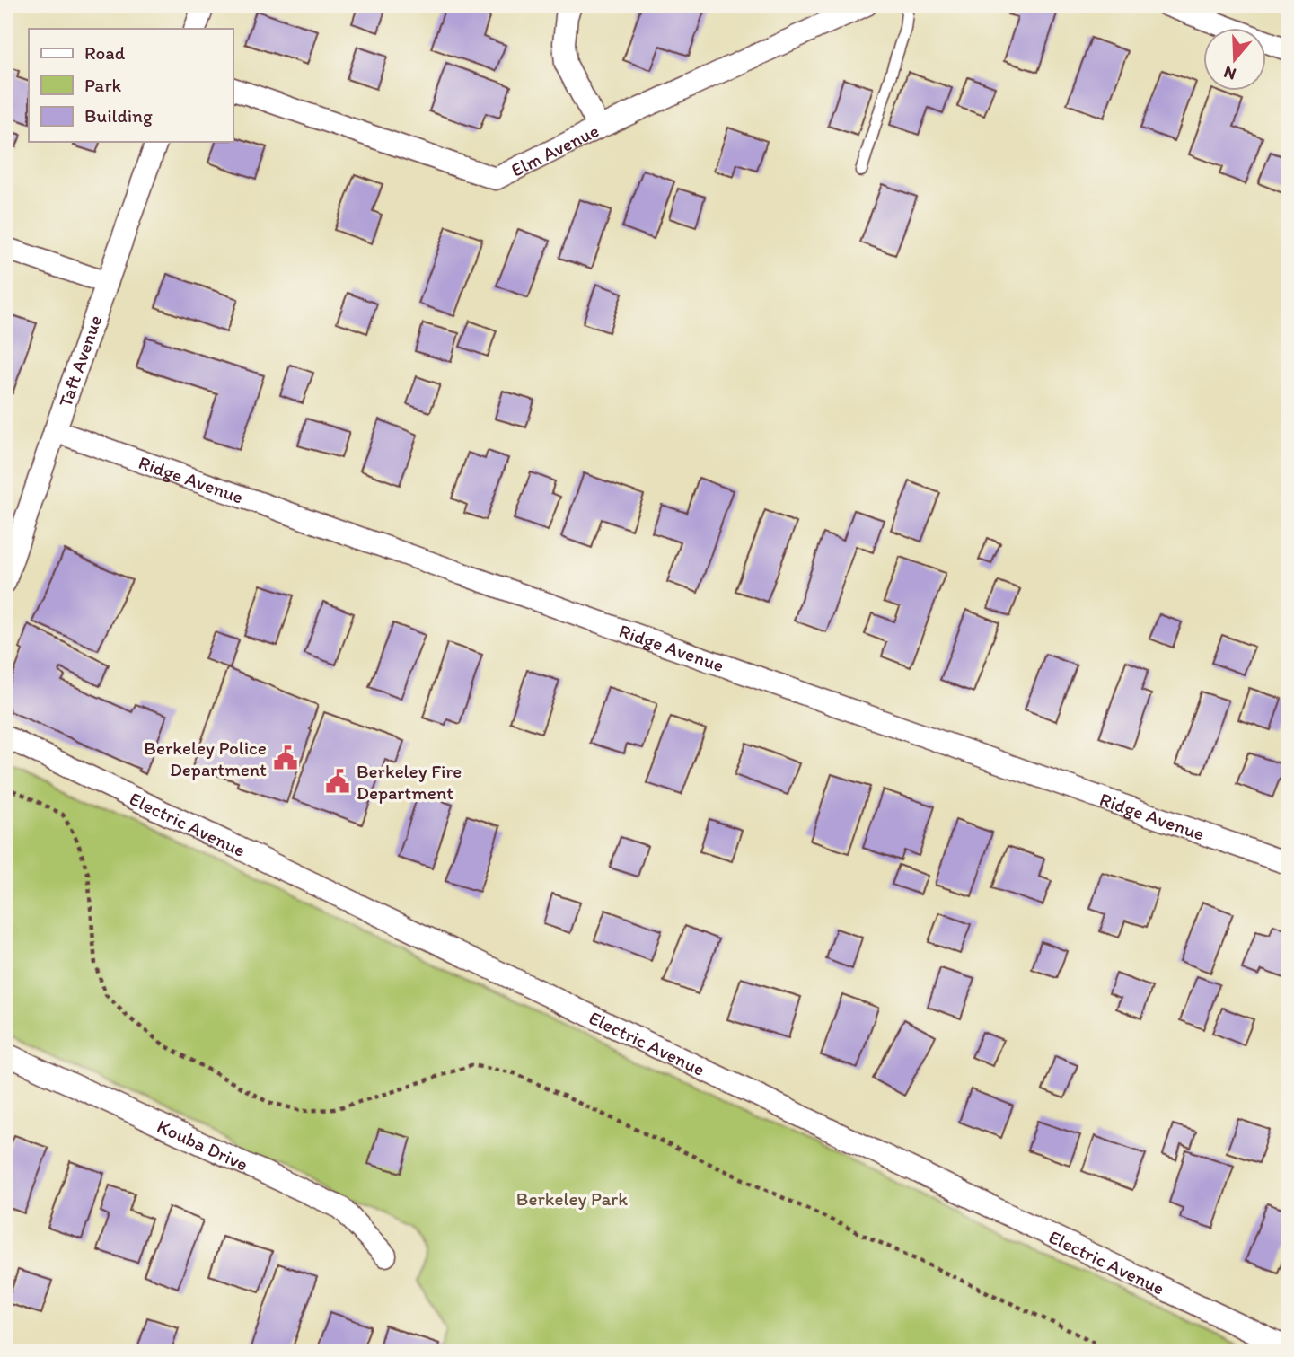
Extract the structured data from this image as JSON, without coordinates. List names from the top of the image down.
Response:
{
  "streets": {
    "street": [
      "Elm Avenue",
      "Taft Avenue",
      "Ridge Avenue",
      "Electric Avenue",
      "Kouba Drive"
    ]
  },
  "crossings": [
    ["Taft Avenue", "Ridge Avenue"]
  ],
  "parks": ["Berkeley Park"],
  "places": {
    "public building": ["Berkeley Police Department", "Berkeley Fire Department"]
  },
  "legend": ["Road", "Park", "Building"],
  "north": "bottom"
}
